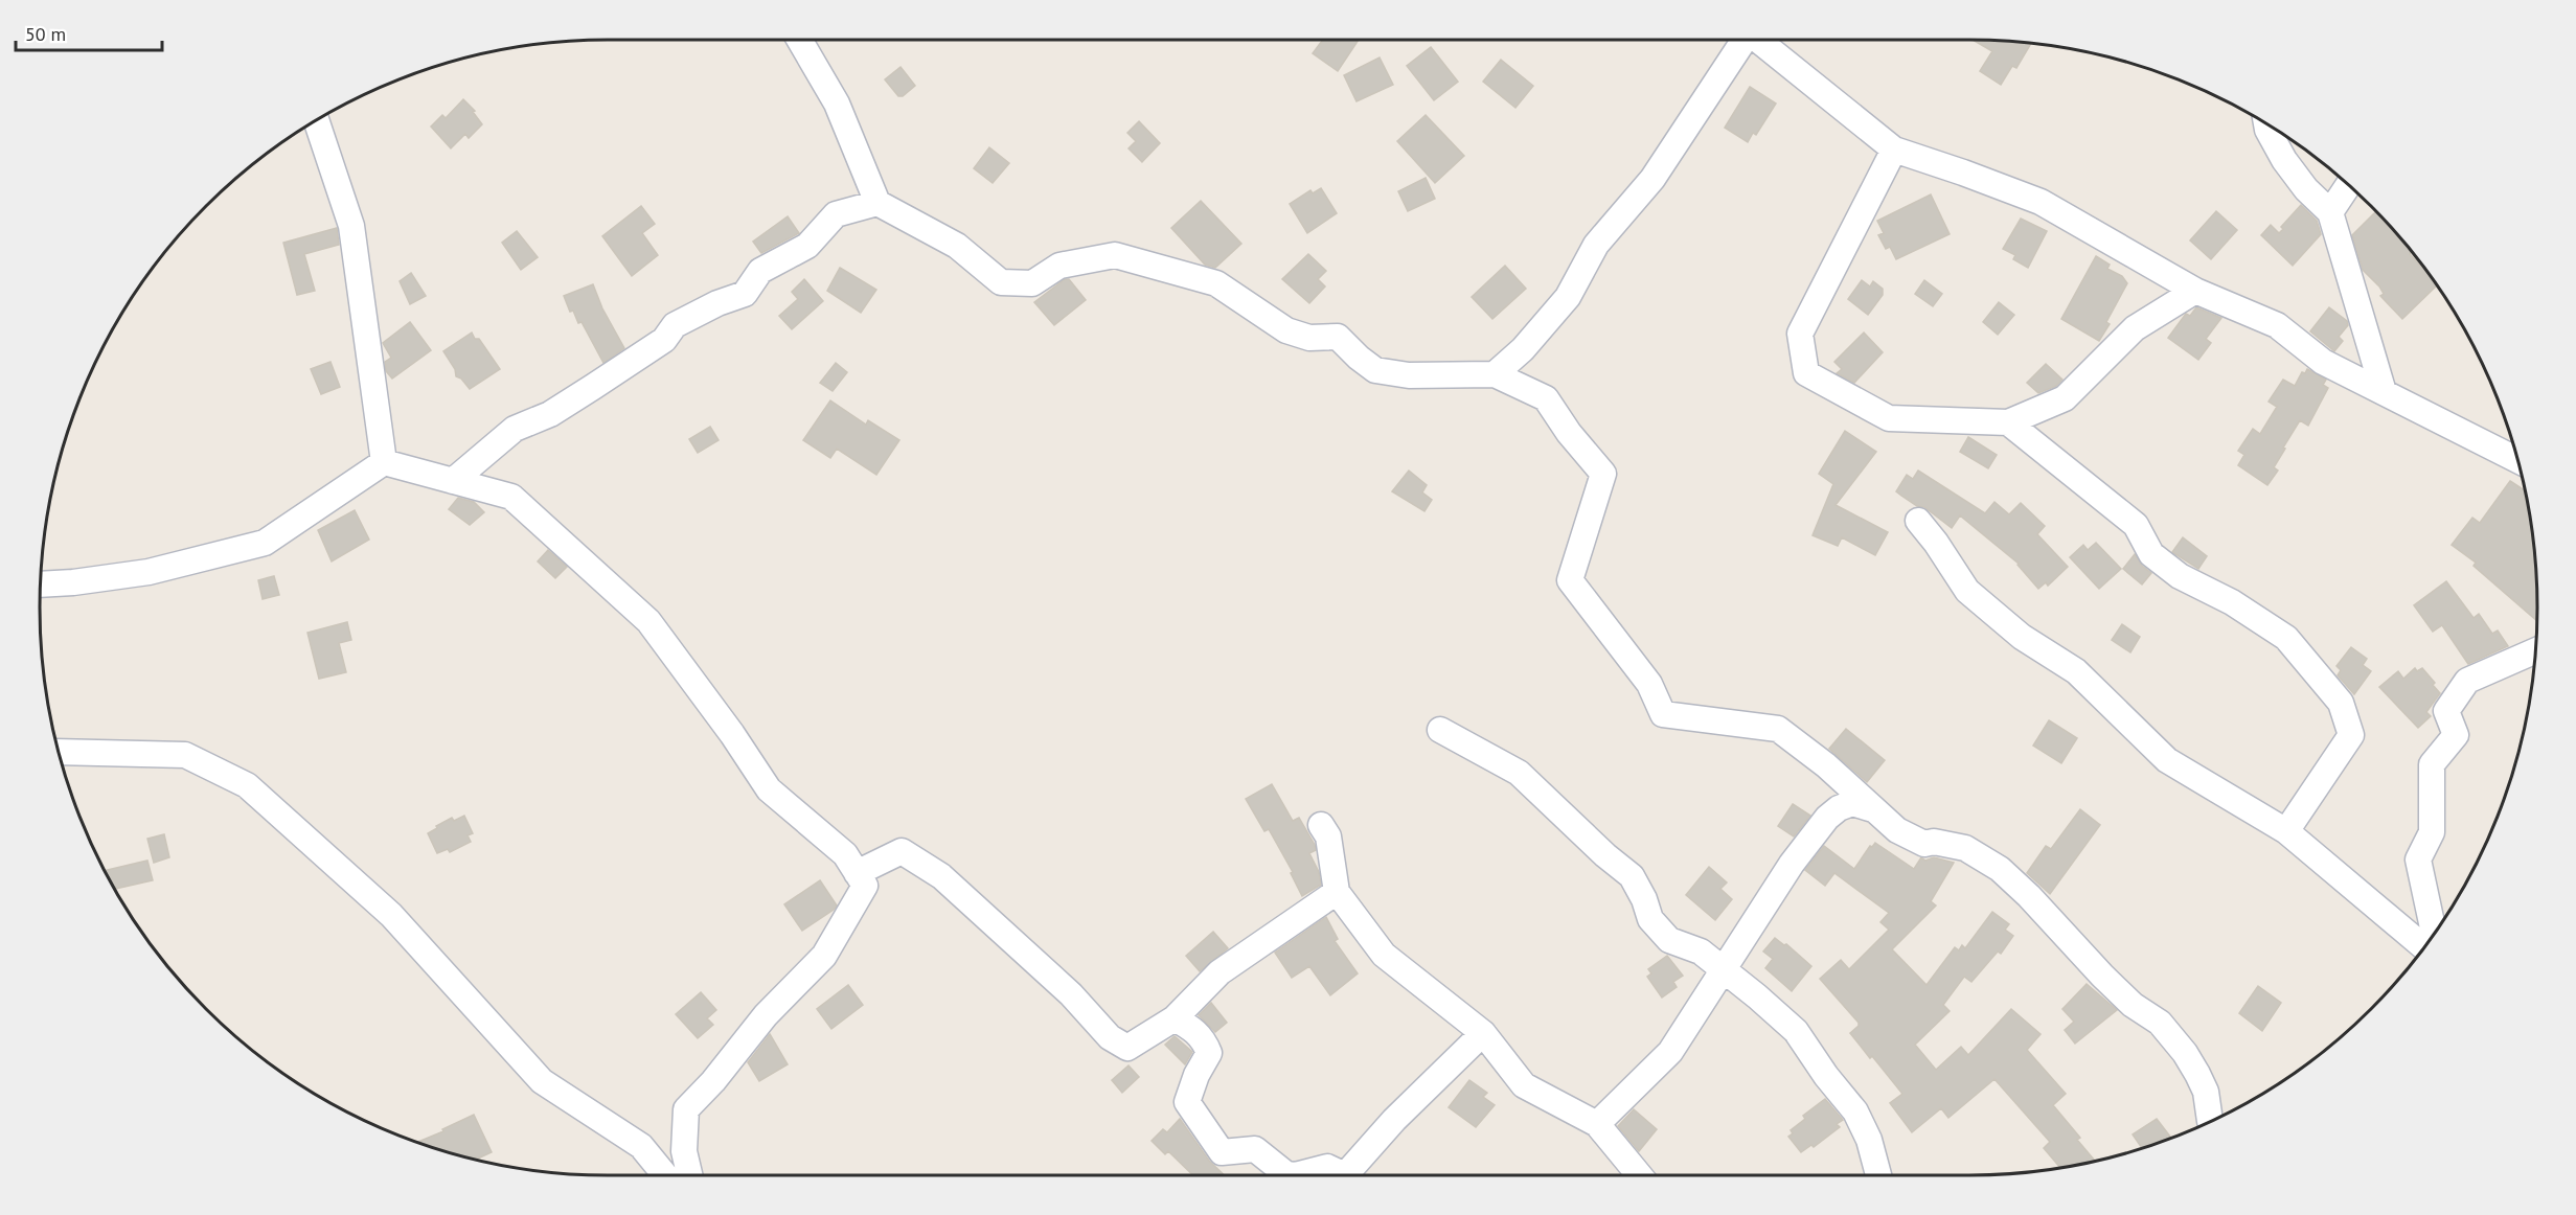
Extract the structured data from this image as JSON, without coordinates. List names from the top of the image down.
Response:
{
  "scale_bar": "50 m"
}
